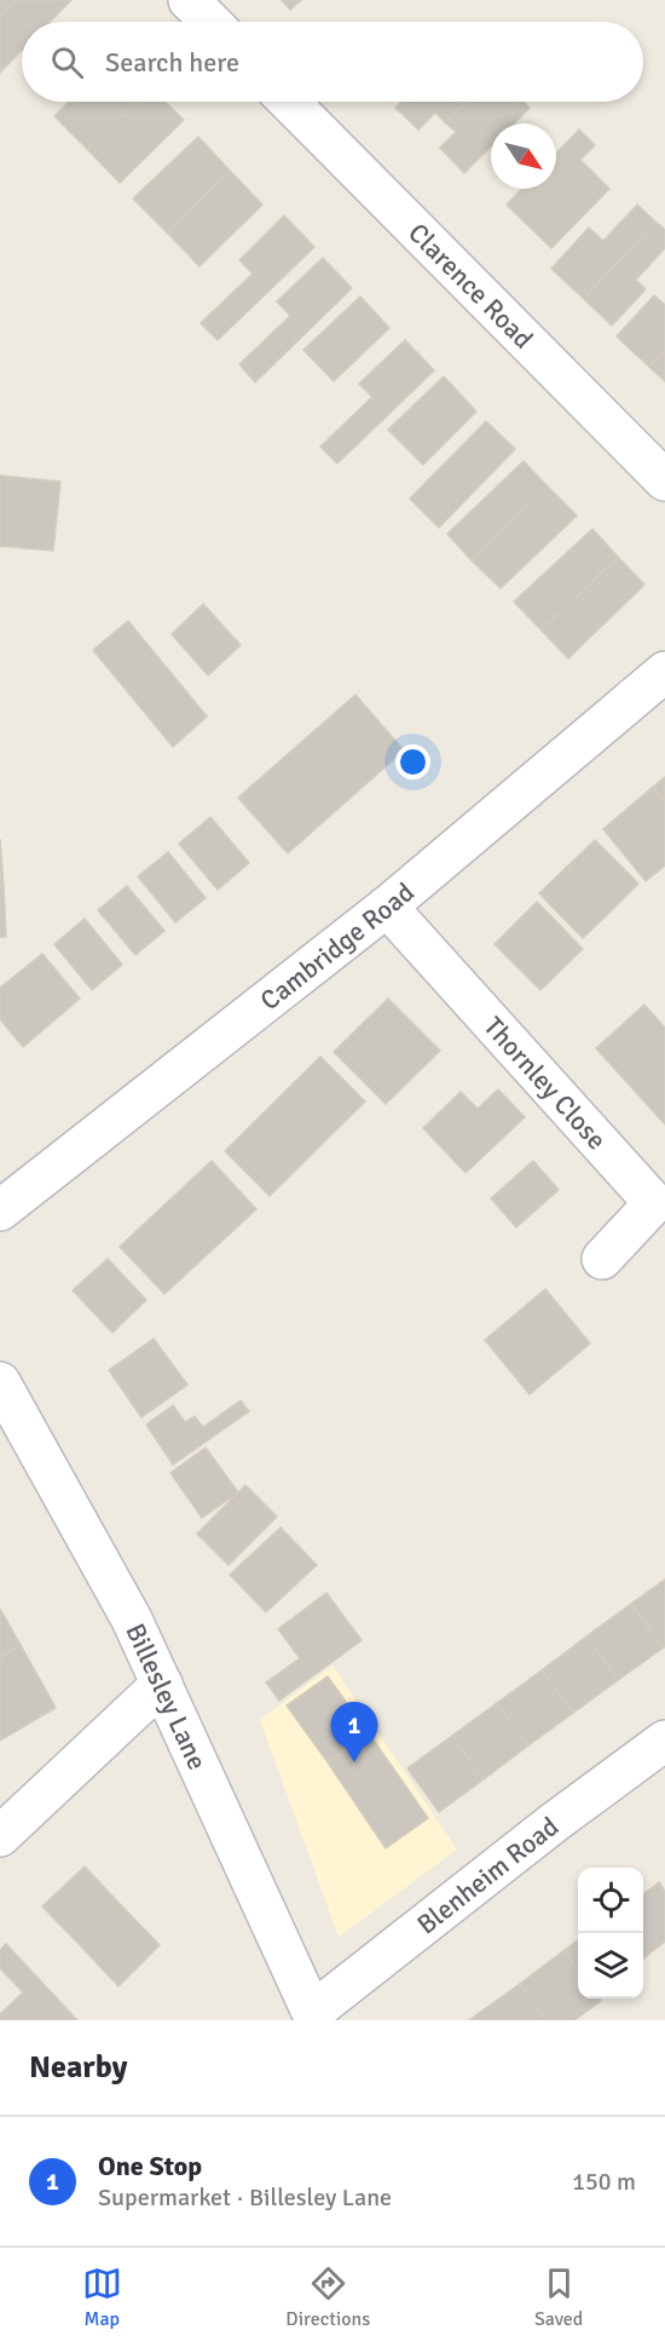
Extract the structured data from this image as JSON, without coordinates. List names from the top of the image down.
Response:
{
  "streets": {
    "street": [
      "Clarence Road",
      "Cambridge Road",
      "Thornley Close",
      "Billesley Lane",
      "Blenheim Road"
    ]
  },
  "crossings": [
    ["Cambridge Road", "Thornley Close"],
    ["Billesley Lane", "Blenheim Road"]
  ],
  "north": "bottom right",
  "page": {
    "search": "Search here",
    "pins": "1",
    "heading": "Nearby",
    "list": [
      {
        "mark": "1",
        "name": "One Stop",
        "note": "Supermarket · Billesley Lane",
        "value": "150 m"
      }
    ],
    "nav": ["Map", "Directions", "Saved"]
  }
}
